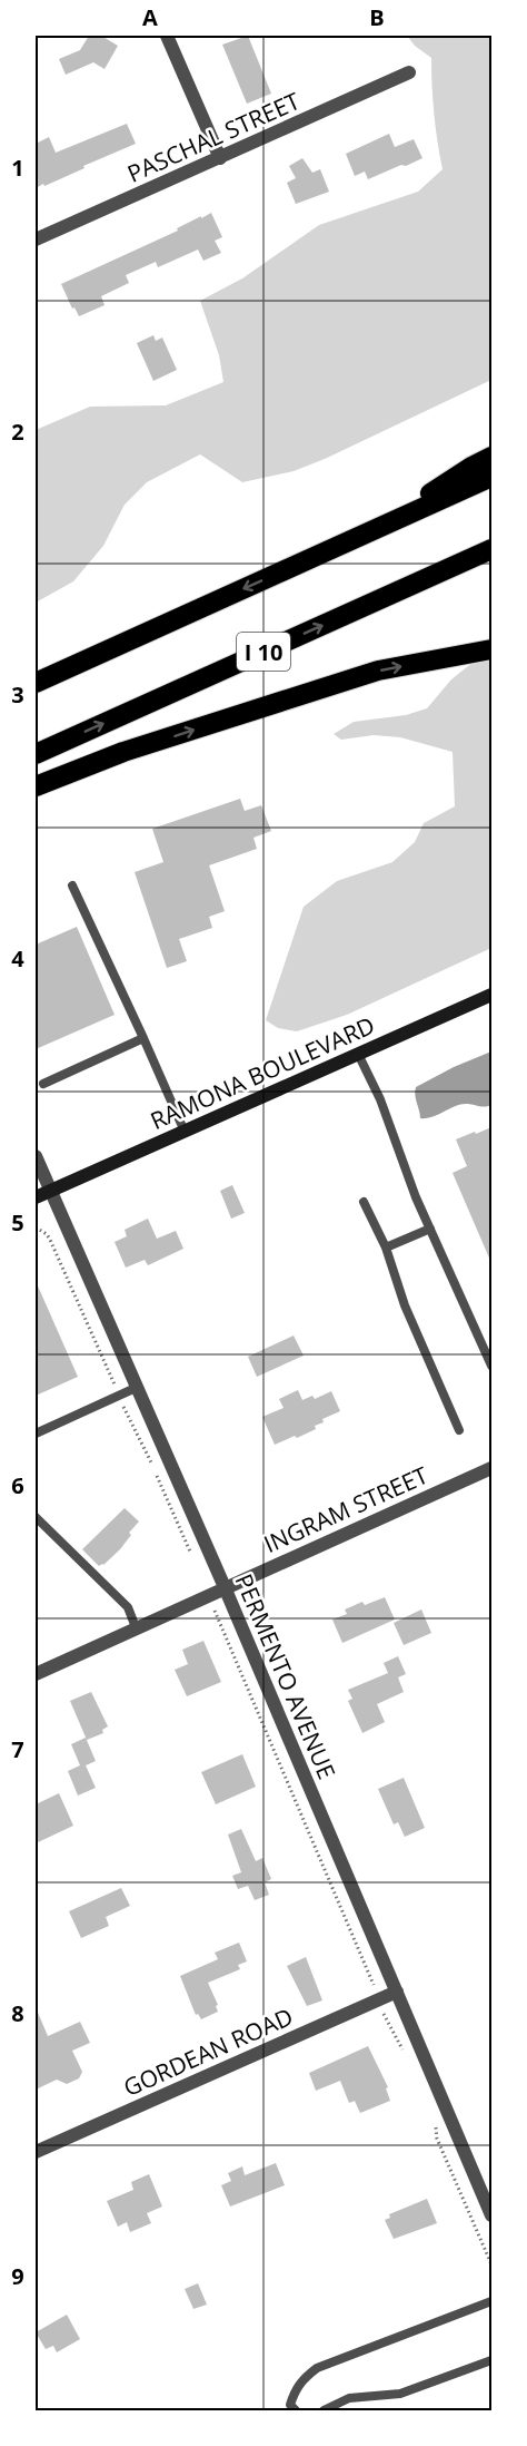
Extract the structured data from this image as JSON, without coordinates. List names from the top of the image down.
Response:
{
  "streets": {
    "highway": ["I 10"],
    "street": [
      "PASCHAL STREET",
      "RAMONA BOULEVARD",
      "INGRAM STREET",
      "PERMENTO AVENUE",
      "GORDEAN ROAD"
    ]
  },
  "crossings": [
    ["RAMONA BOULEVARD", "PERMENTO AVENUE"],
    ["INGRAM STREET", "PERMENTO AVENUE"],
    ["PERMENTO AVENUE", "GORDEAN ROAD"]
  ],
  "grid": {
    "columns": ["A", "B"],
    "rows": [
      "1",
      "2",
      "3",
      "4",
      "5",
      "6",
      "7",
      "8",
      "9"
    ]
  }
}
